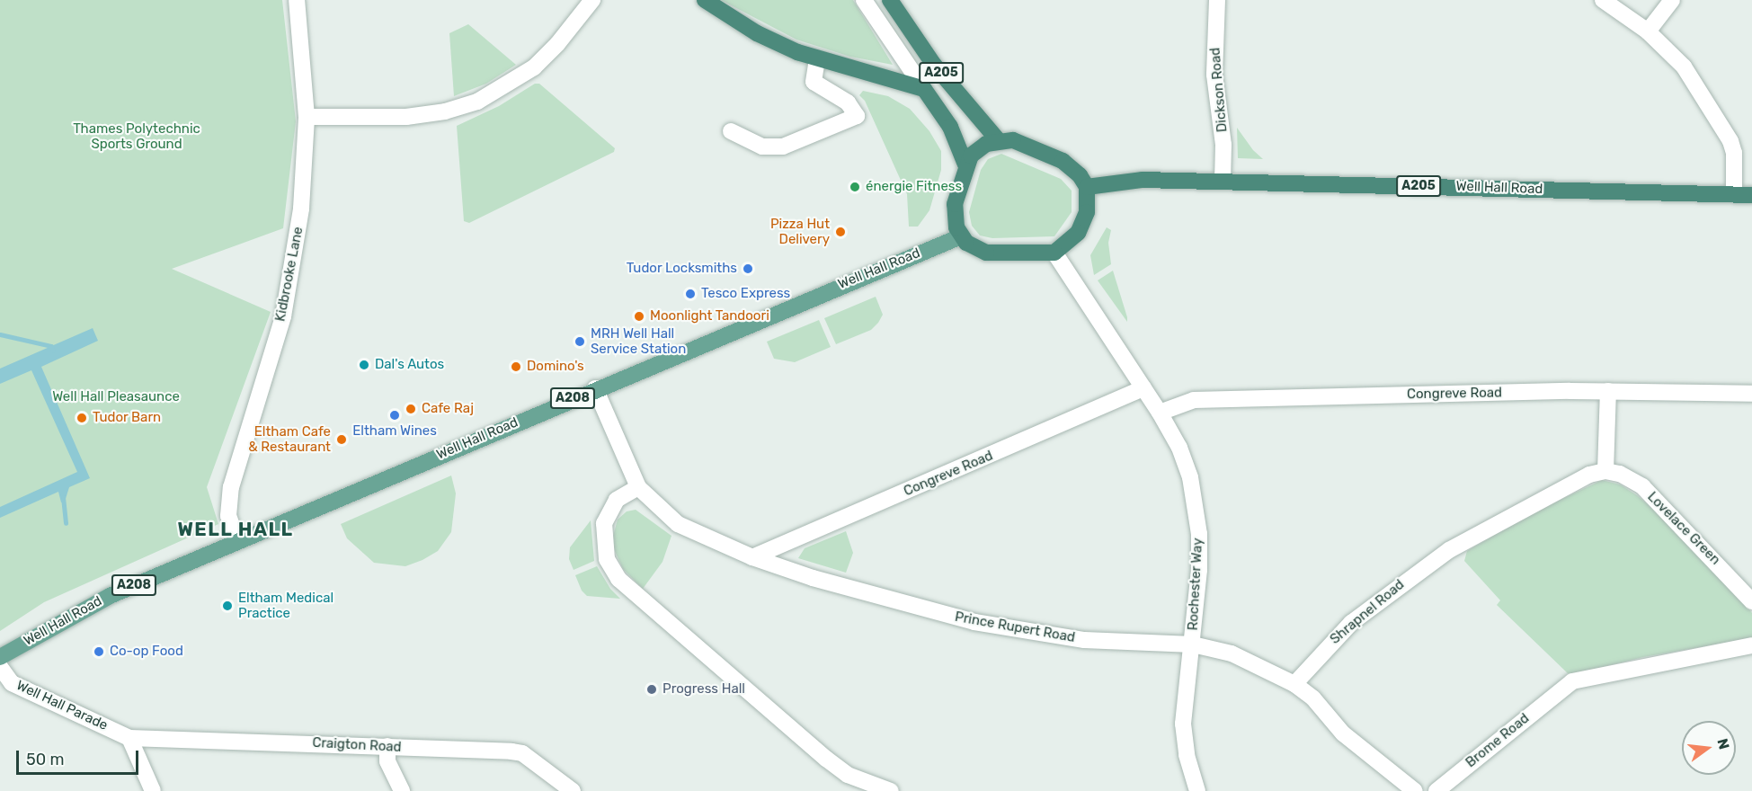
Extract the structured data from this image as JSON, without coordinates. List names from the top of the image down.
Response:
{
  "streets": {
    "highway": ["A205", "Well Hall Road"],
    "main road": ["A208"],
    "street": [
      "Dickson Road",
      "Kidbrooke Lane",
      "Congreve Road",
      "Lovelace Green",
      "Rochester Way",
      "Shrapnel Road",
      "Prince Rupert Road",
      "Well Hall Parade",
      "Brome Road",
      "Craigton Road"
    ]
  },
  "crossings": [
    ["A205", "Well Hall Road"],
    ["A205", "Rochester Way"],
    ["Dickson Road", "Well Hall Road"],
    ["Well Hall Road", "Kidbrooke Lane"],
    ["Well Hall Road", "Rochester Way"],
    ["Well Hall Road", "Prince Rupert Road"],
    ["Congreve Road", "Rochester Way"],
    ["Congreve Road", "Prince Rupert Road"],
    ["Lovelace Green", "Shrapnel Road"],
    ["Rochester Way", "Prince Rupert Road"],
    ["Shrapnel Road", "Prince Rupert Road"],
    ["Well Hall Parade", "Craigton Road"]
  ],
  "districts": ["WELL HALL"],
  "parks": ["Thames Polytechnic Sports Ground", "Well Hall Pleasaunce"],
  "places": [
    "énergie Fitness",
    "Pizza Hut Delivery",
    "Tudor Locksmiths",
    "Tesco Express",
    "Moonlight Tandoori",
    "MRH Well Hall Service Station",
    "Dal's Autos",
    "Domino's",
    "Cafe Raj",
    "Eltham Wines",
    "Tudor Barn",
    "Eltham Cafe & Restaurant",
    "Eltham Medical Practice",
    "Co-op Food",
    "Progress Hall"
  ],
  "scale_bar": "50 m",
  "north": "right"
}
